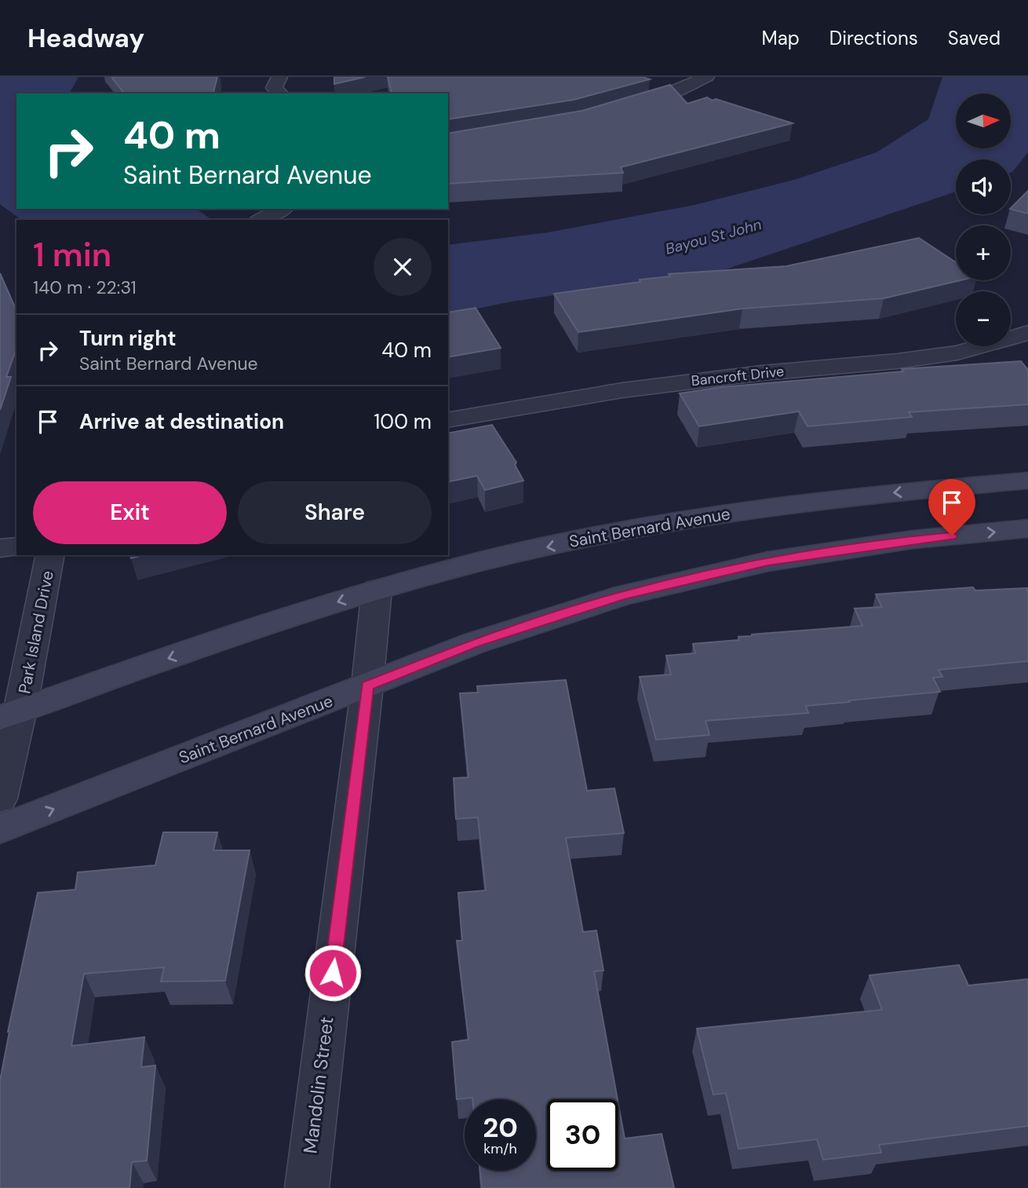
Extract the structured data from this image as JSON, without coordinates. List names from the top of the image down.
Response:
{
  "streets": {
    "main road": ["Saint Bernard Avenue"],
    "street": ["Bancroft Drive", "Park Island Drive", "Mandolin Street"]
  },
  "crossings": [
    ["Saint Bernard Avenue", "Park Island Drive"],
    ["Saint Bernard Avenue", "Mandolin Street"]
  ],
  "water": ["Bayou St John"],
  "north": "right",
  "page": {
    "header": "Headway",
    "nav": ["Map", "Directions", "Saved"],
    "map_buttons": ["+", "−"],
    "turn": ["40 m", "Saint Bernard Avenue"],
    "heading": ["1 min", "140 m · 22:31"],
    "list": [
      {
        "name": "Turn right",
        "note": "Saint Bernard Avenue",
        "value": "40 m"
      },
      {
        "name": "Arrive at destination",
        "value": "100 m"
      }
    ],
    "buttons": ["Exit", "Share"],
    "speed": "20 km/h",
    "limit": "30"
  }
}
